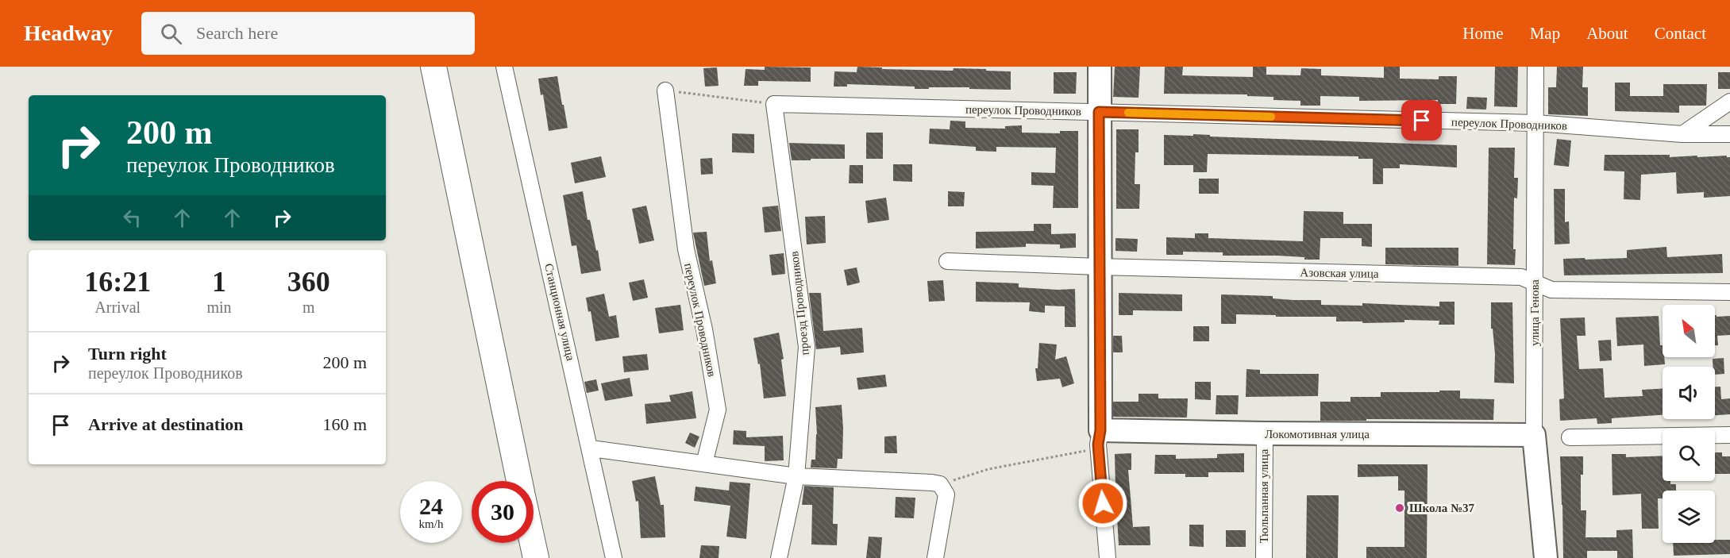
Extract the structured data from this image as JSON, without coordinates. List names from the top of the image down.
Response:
{
  "streets": {
    "main road": ["улица Генова", "Локомотивная улица"],
    "street": [
      "переулок Проводников",
      "Азовская улица",
      "проезд Проводников",
      "Станционная улица",
      "Тюльпанная улица"
    ]
  },
  "crossings": [
    ["переулок Проводников", "проезд Проводников"],
    ["переулок Проводников", "улица Генова"],
    ["Азовская улица", "улица Генова"],
    ["улица Генова", "Локомотивная улица"],
    ["Локомотивная улица", "Тюльпанная улица"]
  ],
  "places": ["Школа №37"],
  "north": "top left",
  "page": {
    "header": "Headway",
    "search": "Search here",
    "nav": [
      "Home",
      "Map",
      "About",
      "Contact"
    ],
    "turn": ["200 m", "переулок Проводников"],
    "eta": [
      "16:21",
      "Arrival",
      "1",
      "min",
      "360",
      "m"
    ],
    "list": [
      {
        "name": "Turn right",
        "note": "переулок Проводников",
        "value": "200 m"
      },
      {
        "name": "Arrive at destination",
        "value": "160 m"
      }
    ],
    "speed": "24 km/h",
    "limit": "30"
  }
}
